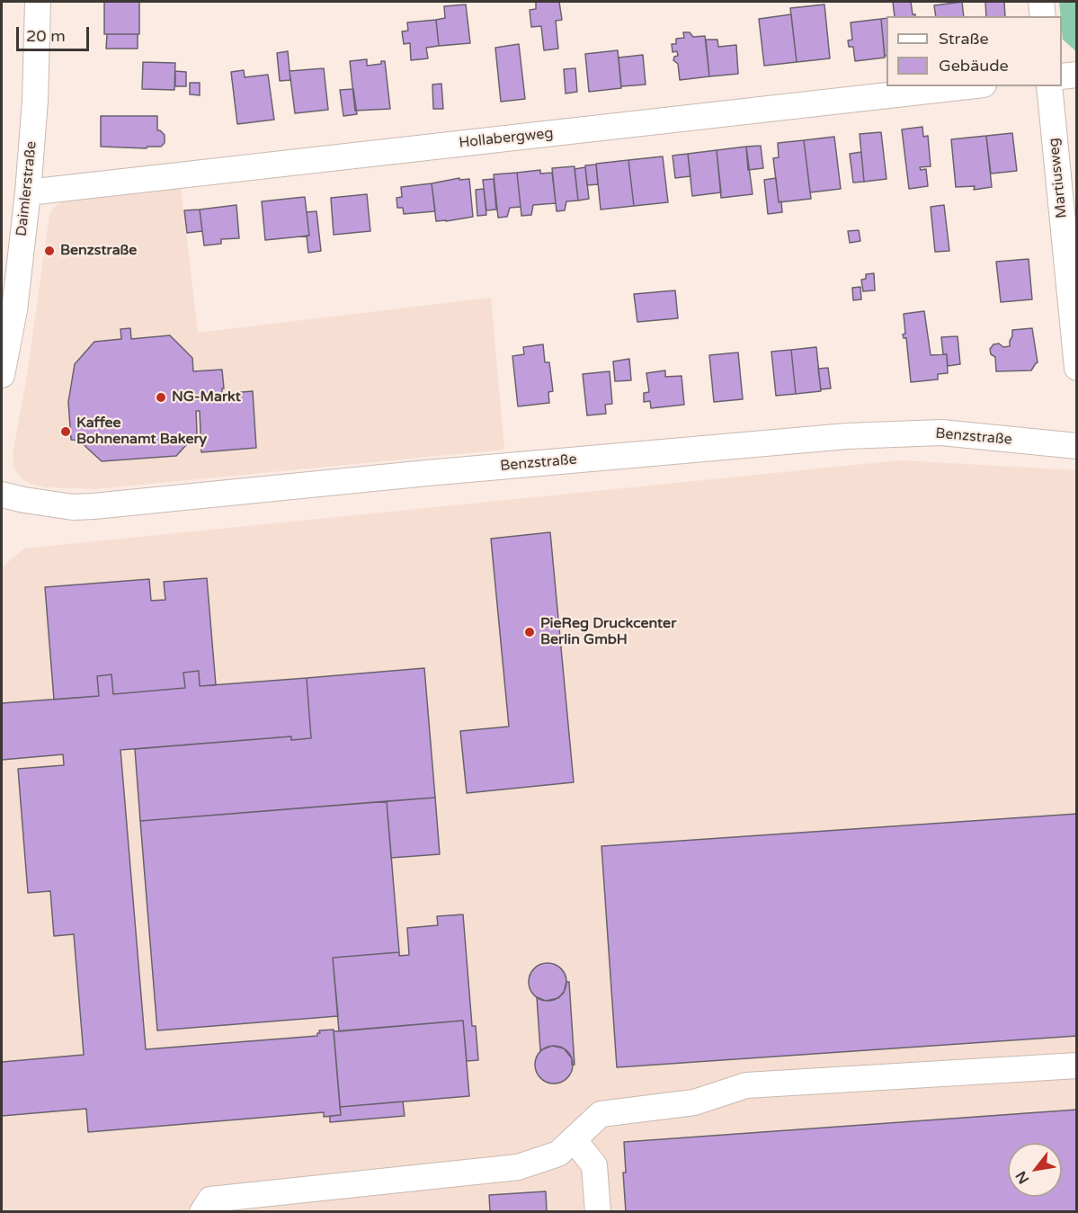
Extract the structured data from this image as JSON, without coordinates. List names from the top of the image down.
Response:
{
  "streets": {
    "street": [
      "Hollabergweg",
      "Martiusweg",
      "Daimlerstraße",
      "Benzstraße"
    ]
  },
  "crossings": [
    ["Hollabergweg", "Daimlerstraße"]
  ],
  "places": [
    "Benzstraße",
    "NG-Markt",
    "Kaffee Bohnenamt Bakery",
    "PieReg Druckcenter Berlin GmbH"
  ],
  "legend": ["Straße", "Gebäude"],
  "scale_bar": "20 m",
  "north": "bottom left"
}
